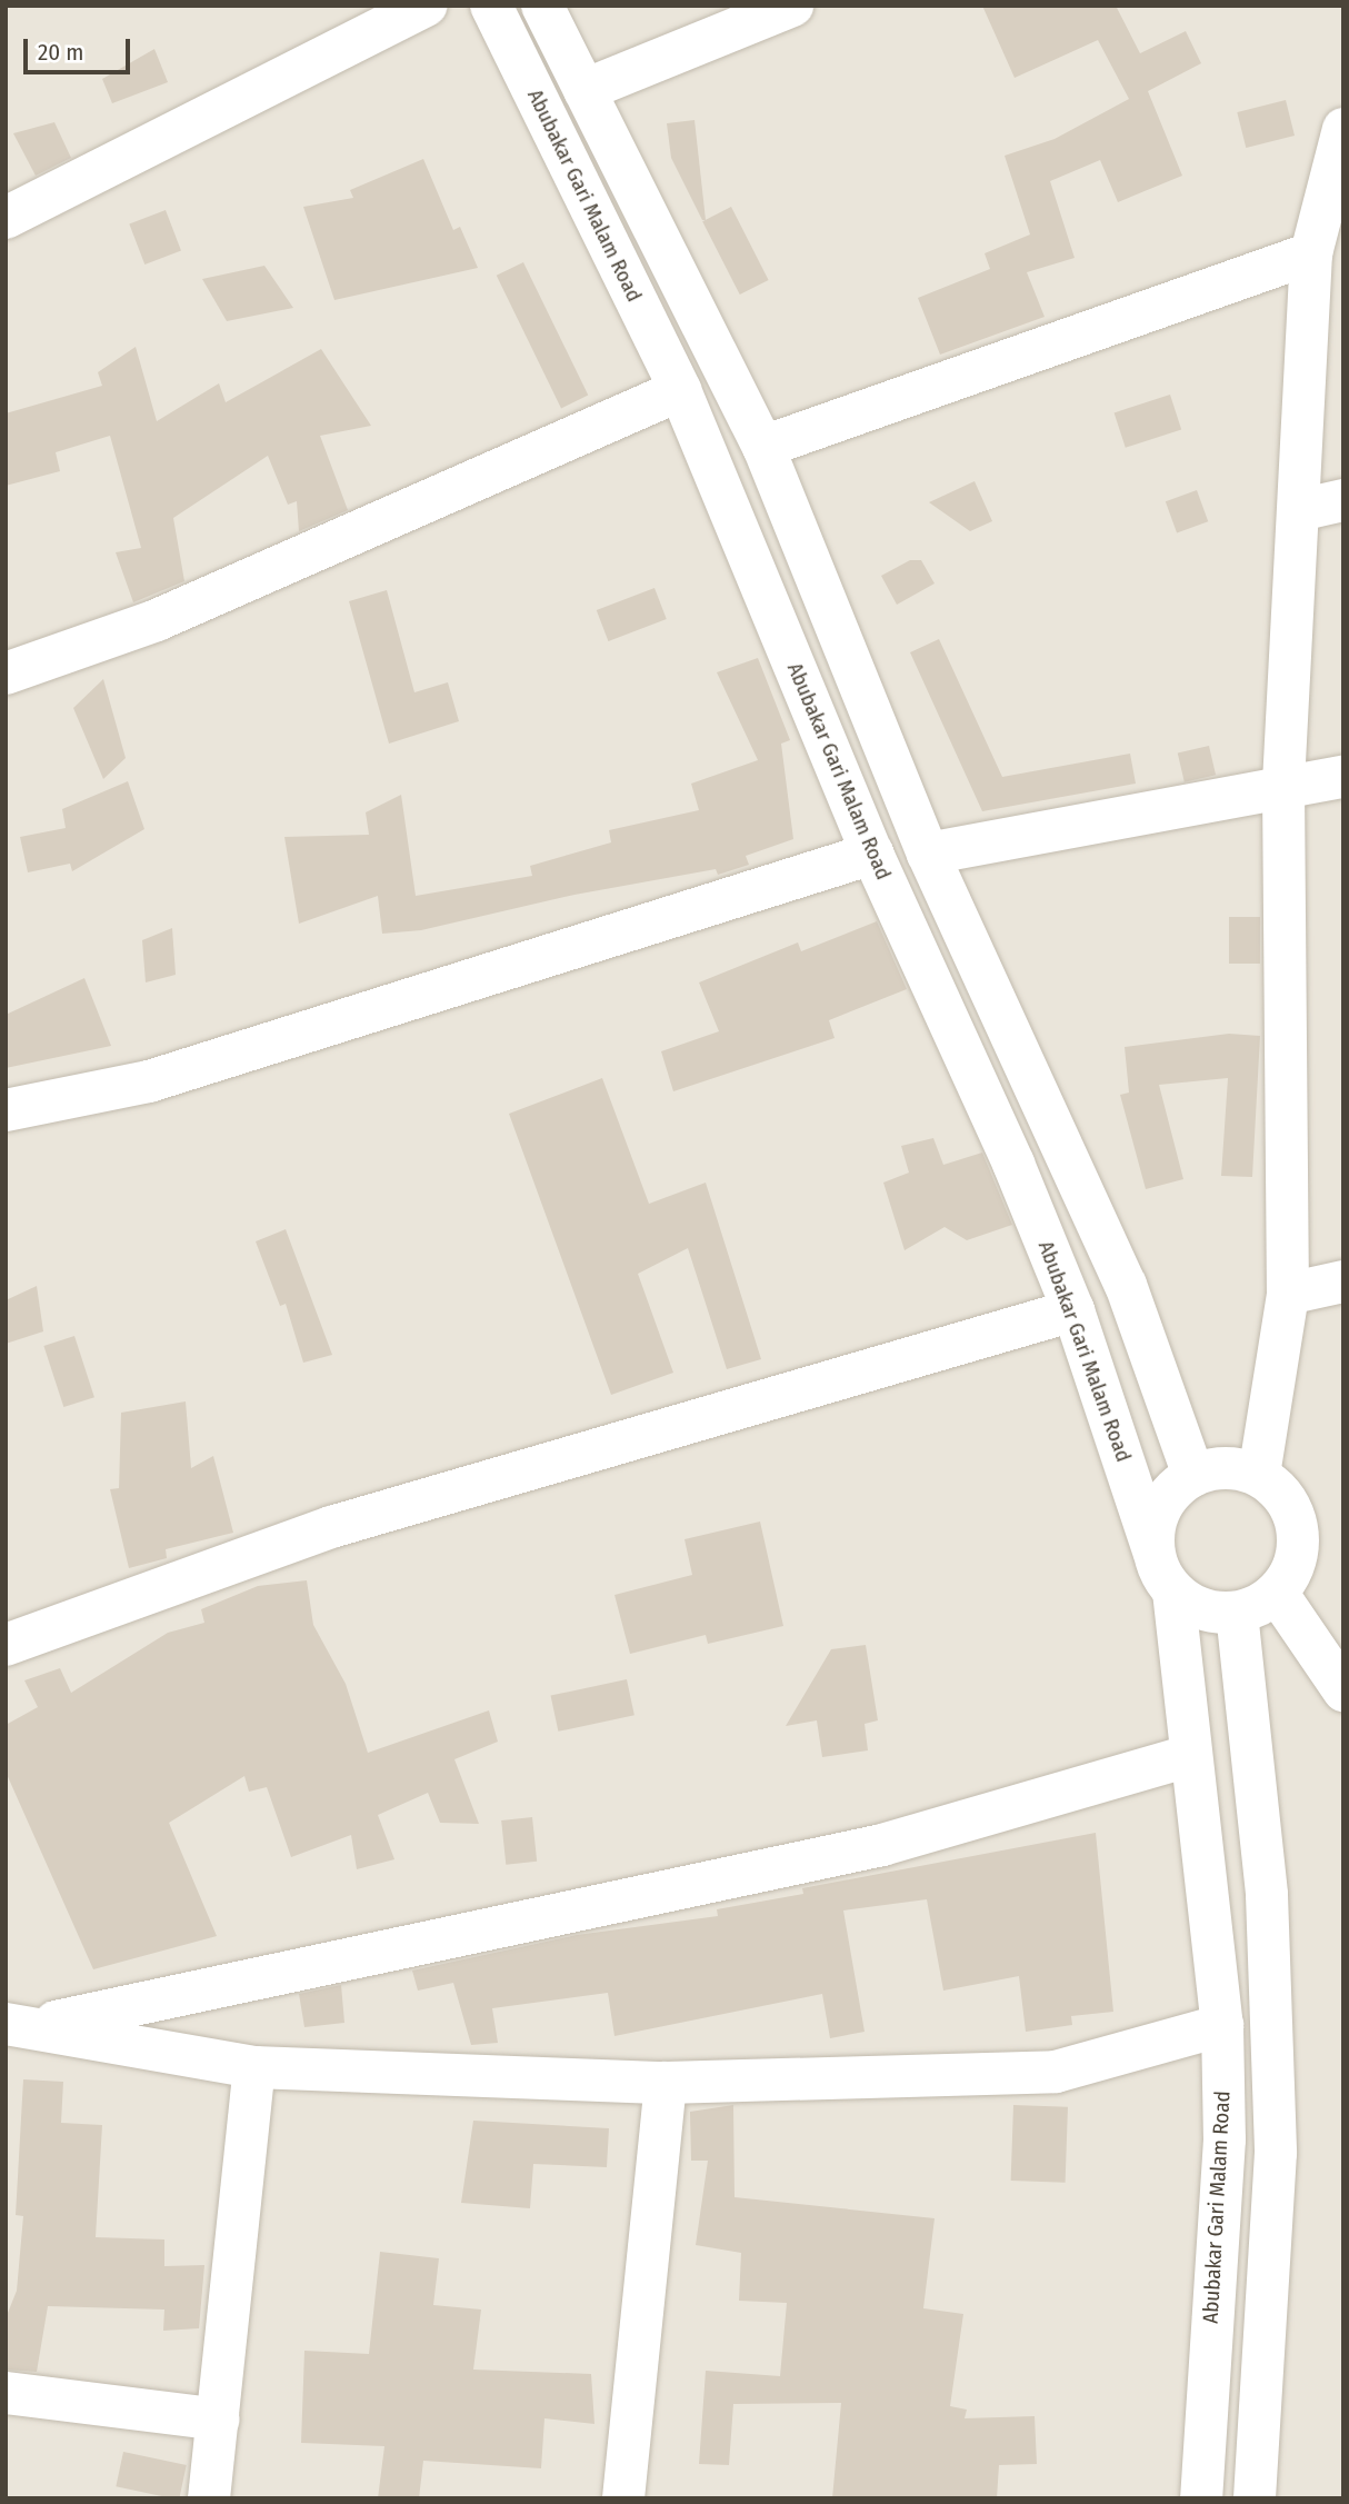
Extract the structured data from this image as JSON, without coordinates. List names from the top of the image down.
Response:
{
  "streets": {
    "street": ["Abubakar Gari Malam Road"]
  },
  "scale_bar": "20 m"
}
